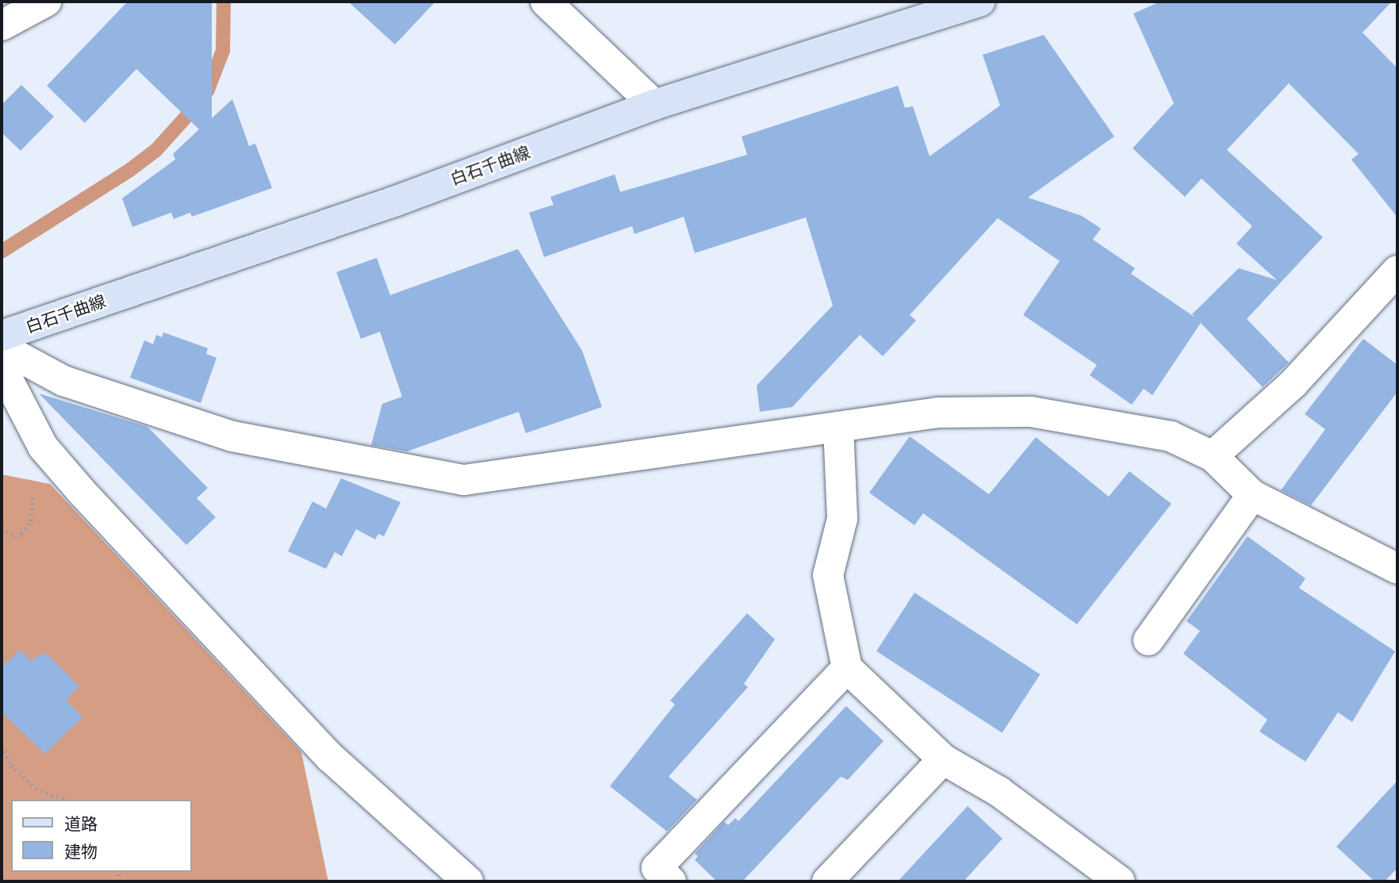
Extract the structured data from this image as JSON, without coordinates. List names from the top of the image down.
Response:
{
  "streets": {
    "main road": ["白石千曲線"]
  },
  "legend": ["道路", "建物"]
}
